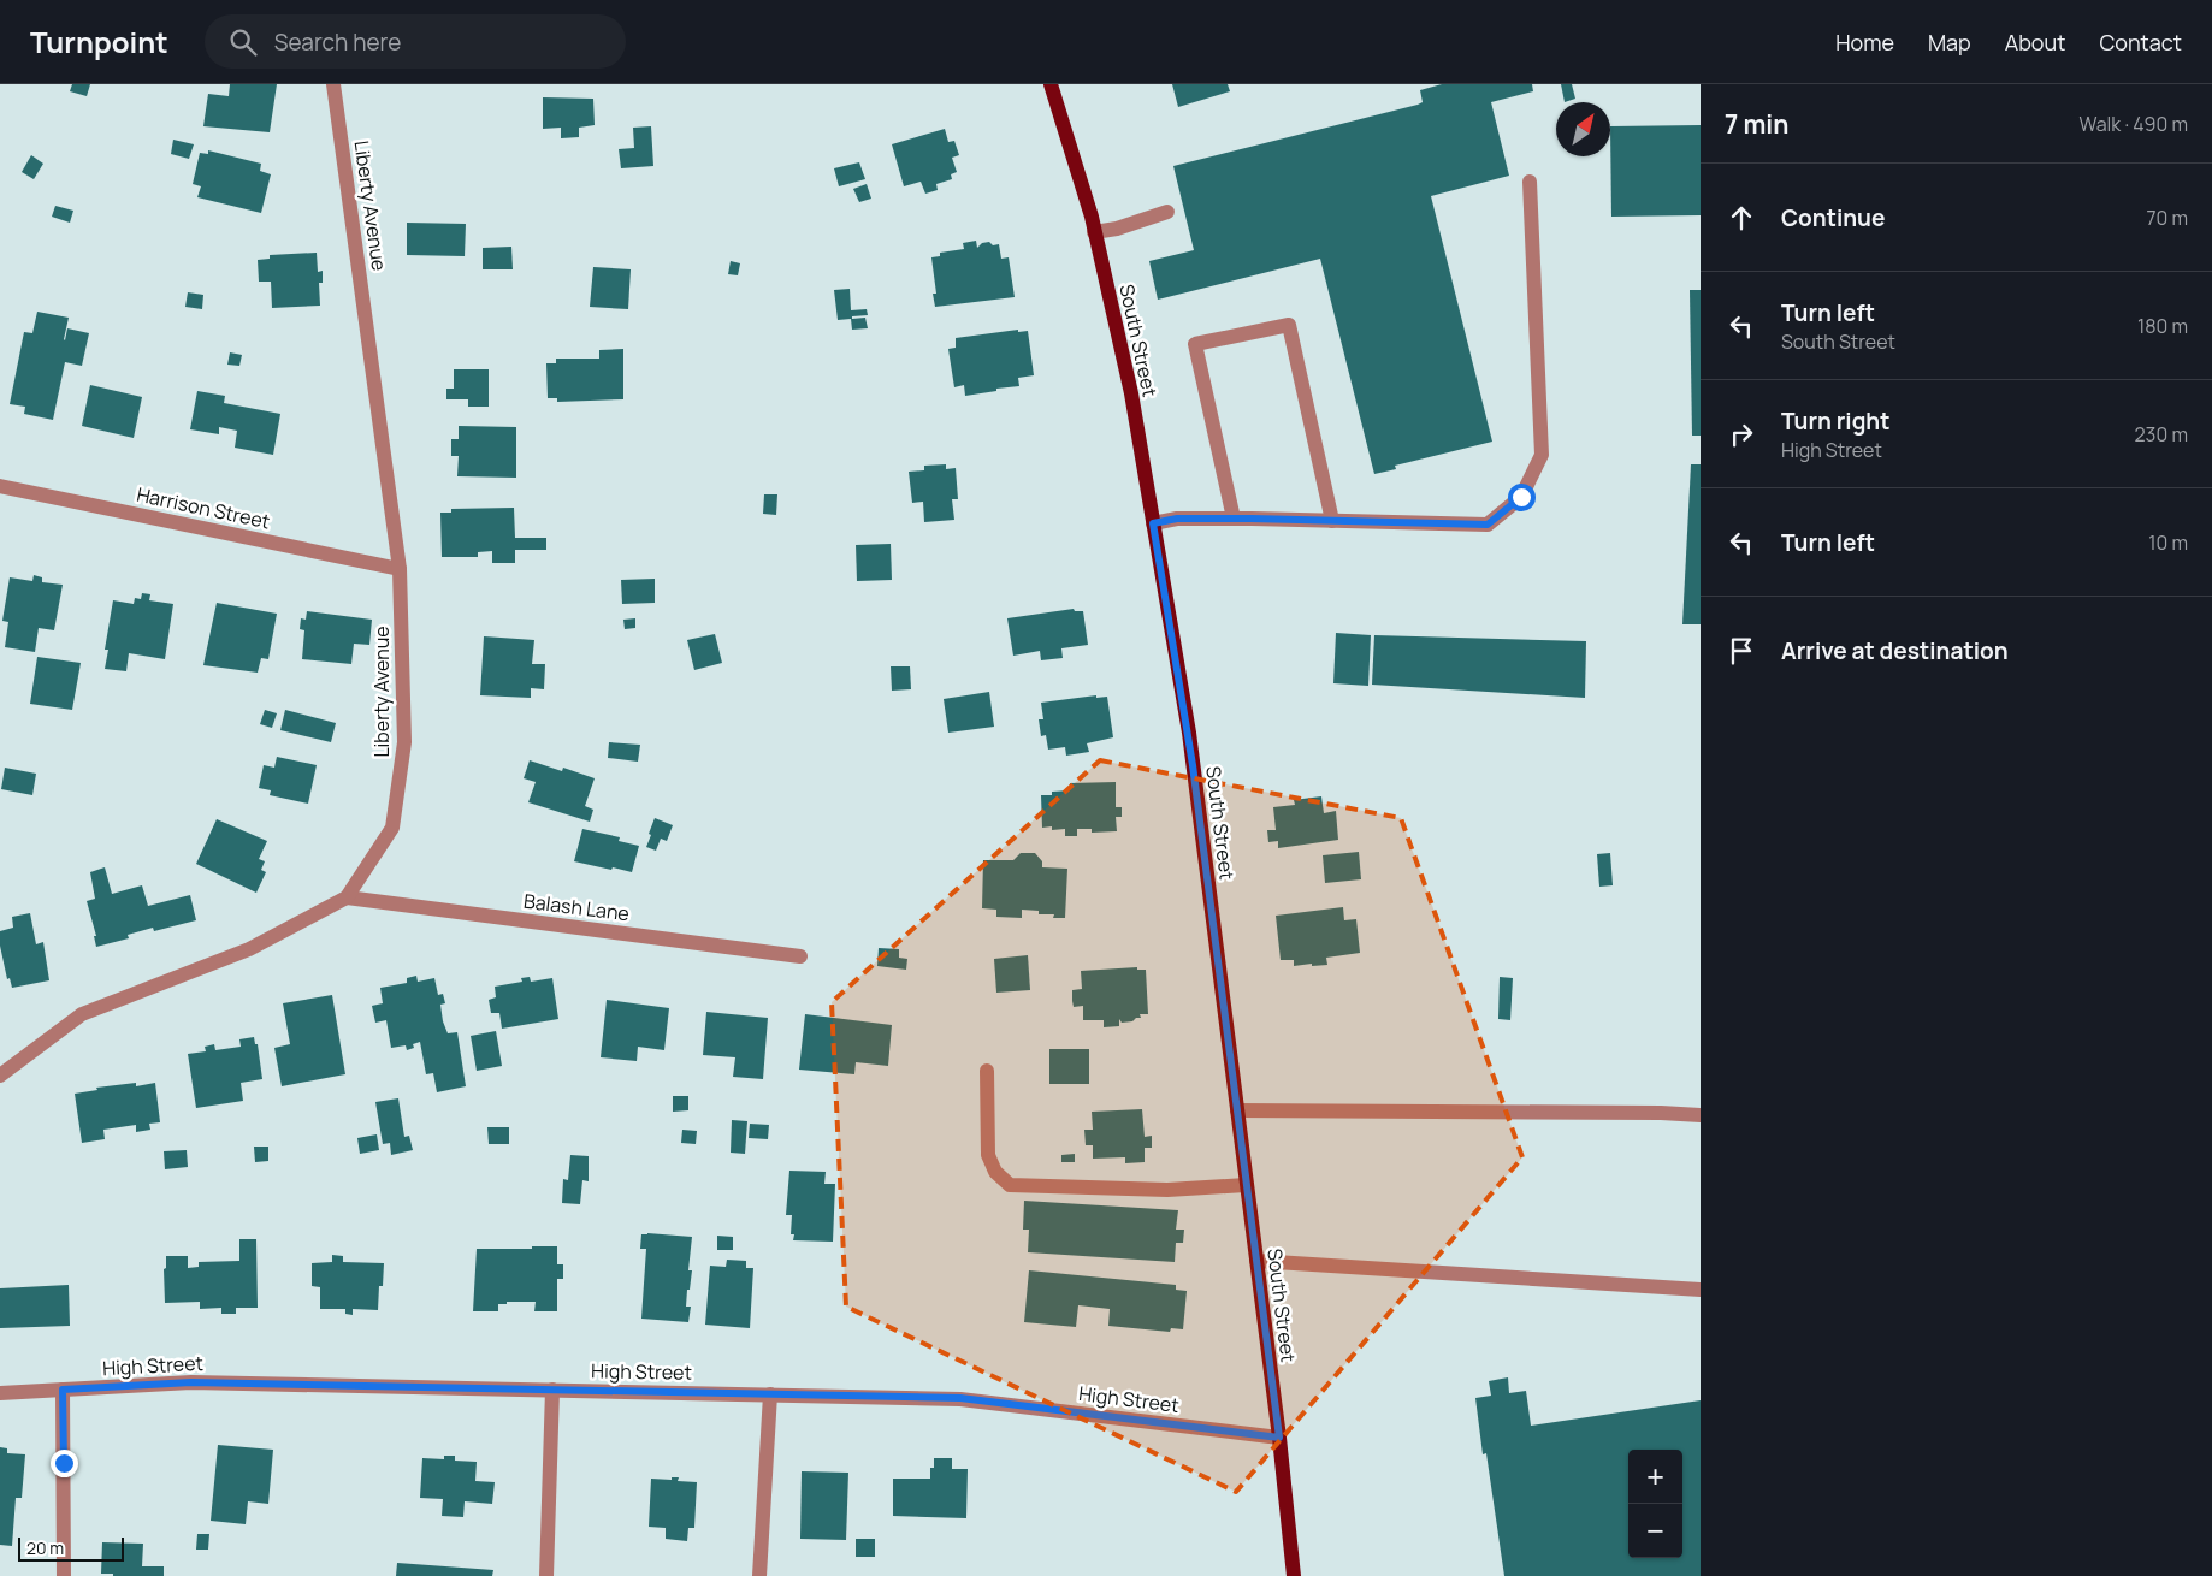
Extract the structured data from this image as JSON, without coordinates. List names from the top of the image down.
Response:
{
  "streets": {
    "main road": ["South Street"],
    "street": [
      "Liberty Avenue",
      "Harrison Street",
      "Balash Lane",
      "High Street"
    ]
  },
  "crossings": [
    ["Liberty Avenue", "Harrison Street"],
    ["Liberty Avenue", "Balash Lane"],
    ["South Street", "High Street"]
  ],
  "scale_bar": "20 m",
  "north": "top right",
  "page": {
    "header": "Turnpoint",
    "search": "Search here",
    "nav": [
      "Home",
      "Map",
      "About",
      "Contact"
    ],
    "heading": ["7 min", "Walk · 490 m"],
    "list": [
      ["Continue", "70 m"],
      ["Turn left", "South Street", "180 m"],
      ["Turn right", "High Street", "230 m"],
      ["Turn left", "10 m"],
      "Arrive at destination"
    ],
    "map_buttons": ["+", "−"],
    "scale": "20 m"
  }
}
